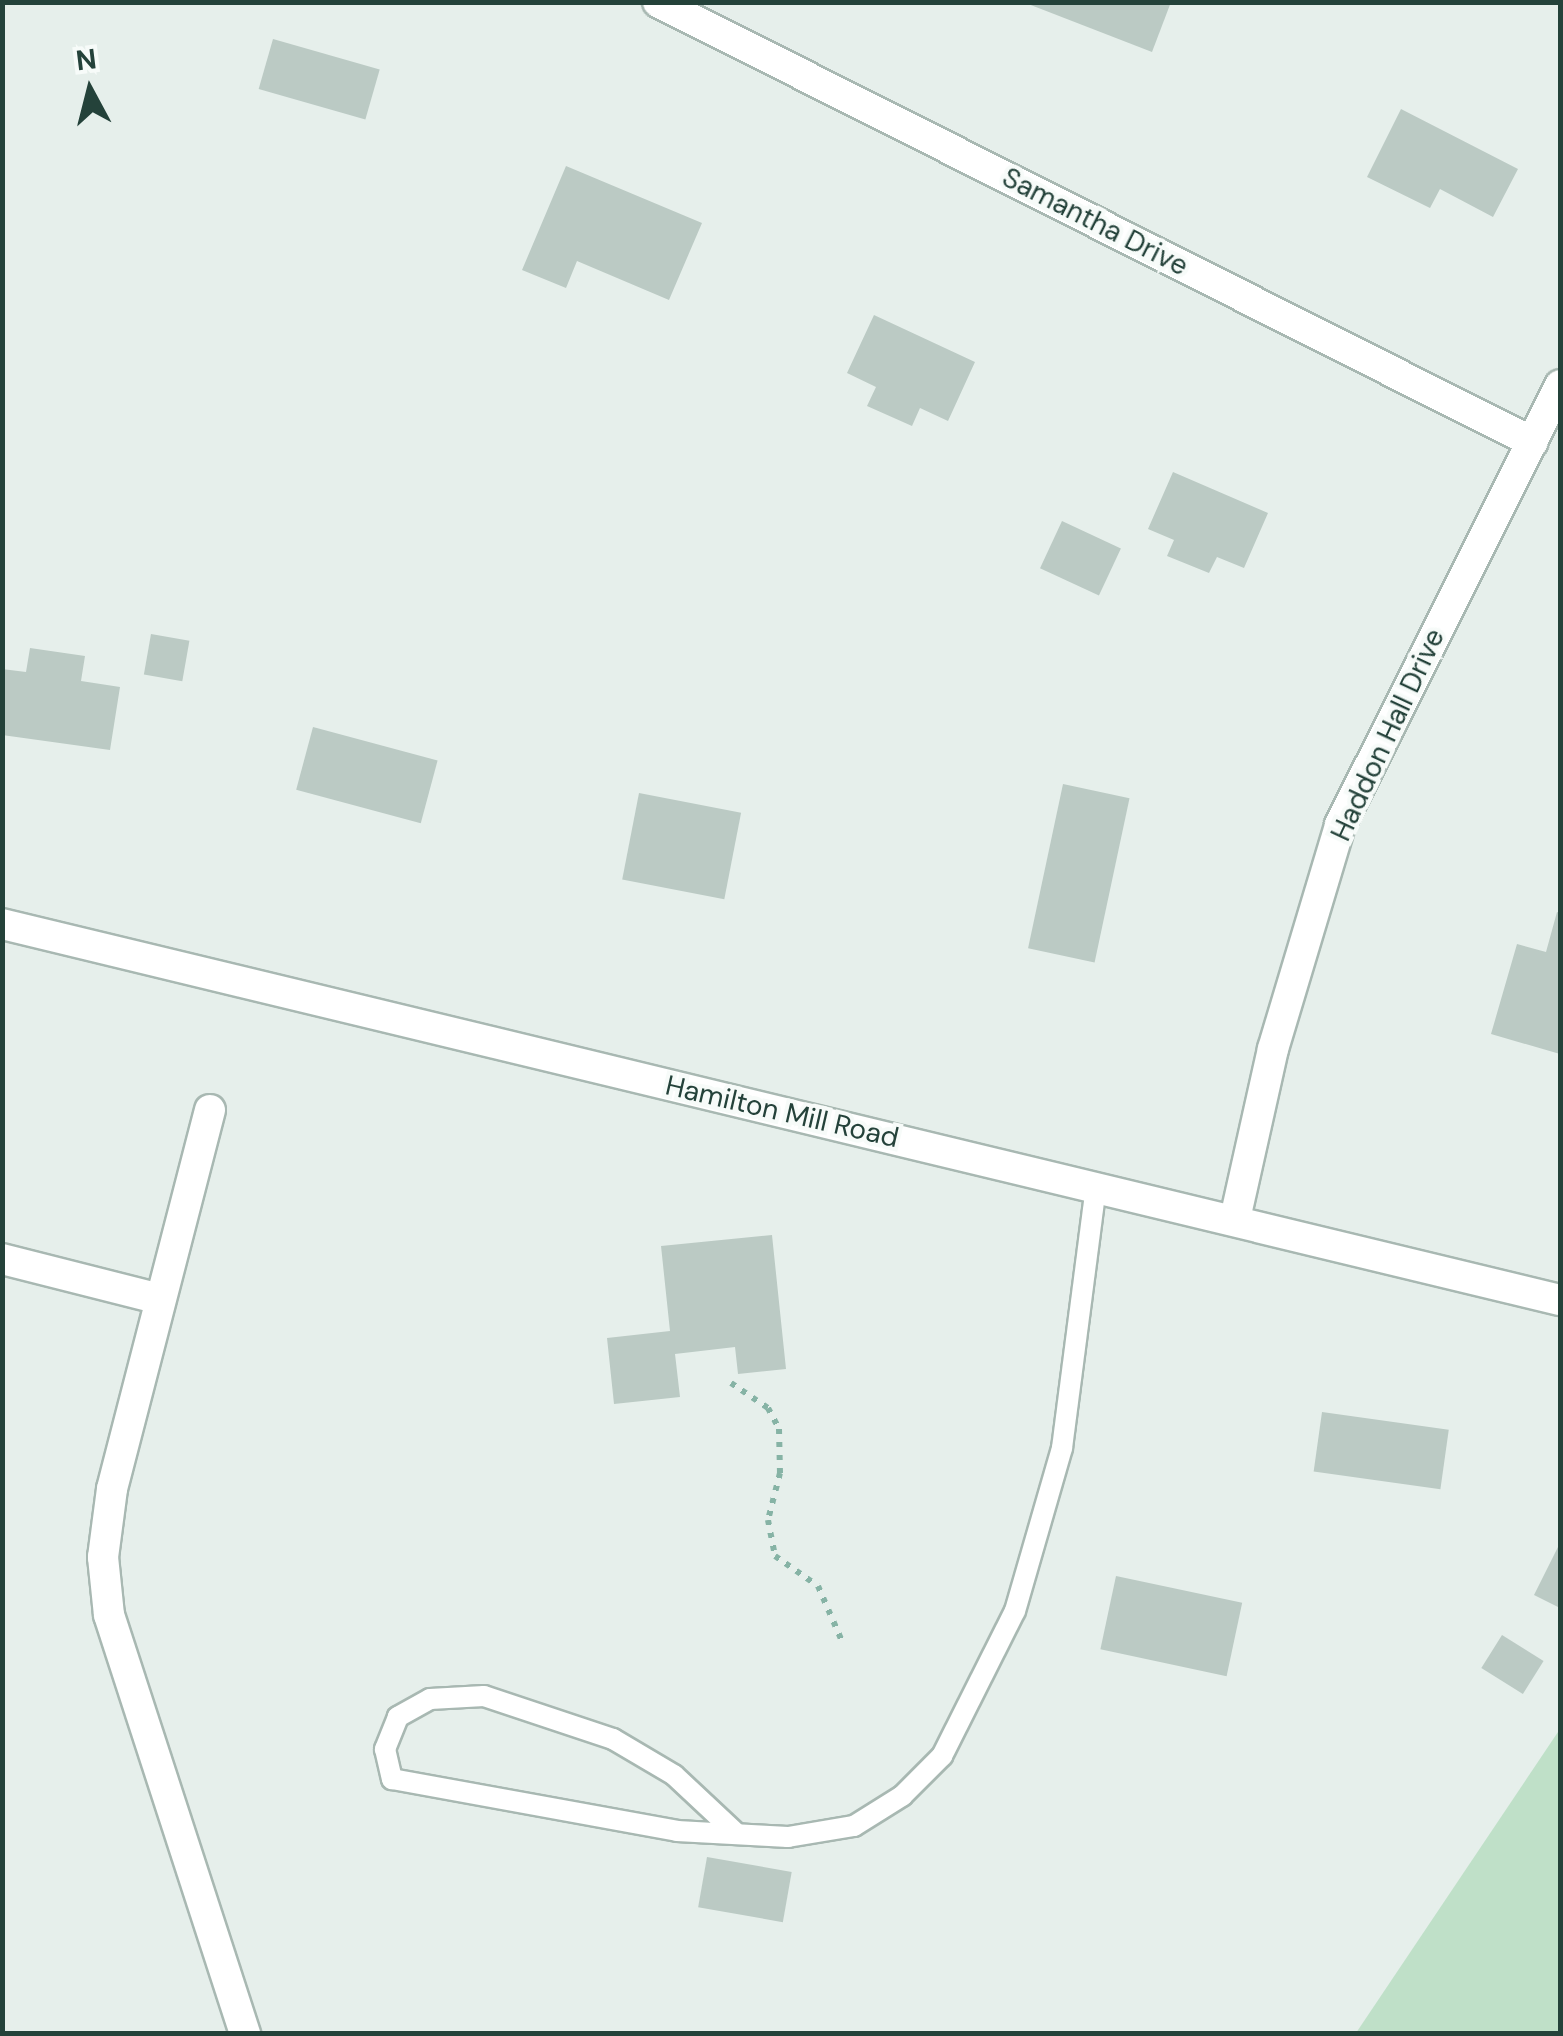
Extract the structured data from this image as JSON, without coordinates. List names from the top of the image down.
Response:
{
  "streets": {
    "street": ["Samantha Drive", "Haddon Hall Drive", "Hamilton Mill Road"]
  },
  "crossings": [
    ["Samantha Drive", "Haddon Hall Drive"],
    ["Haddon Hall Drive", "Hamilton Mill Road"]
  ],
  "north": "top"
}
